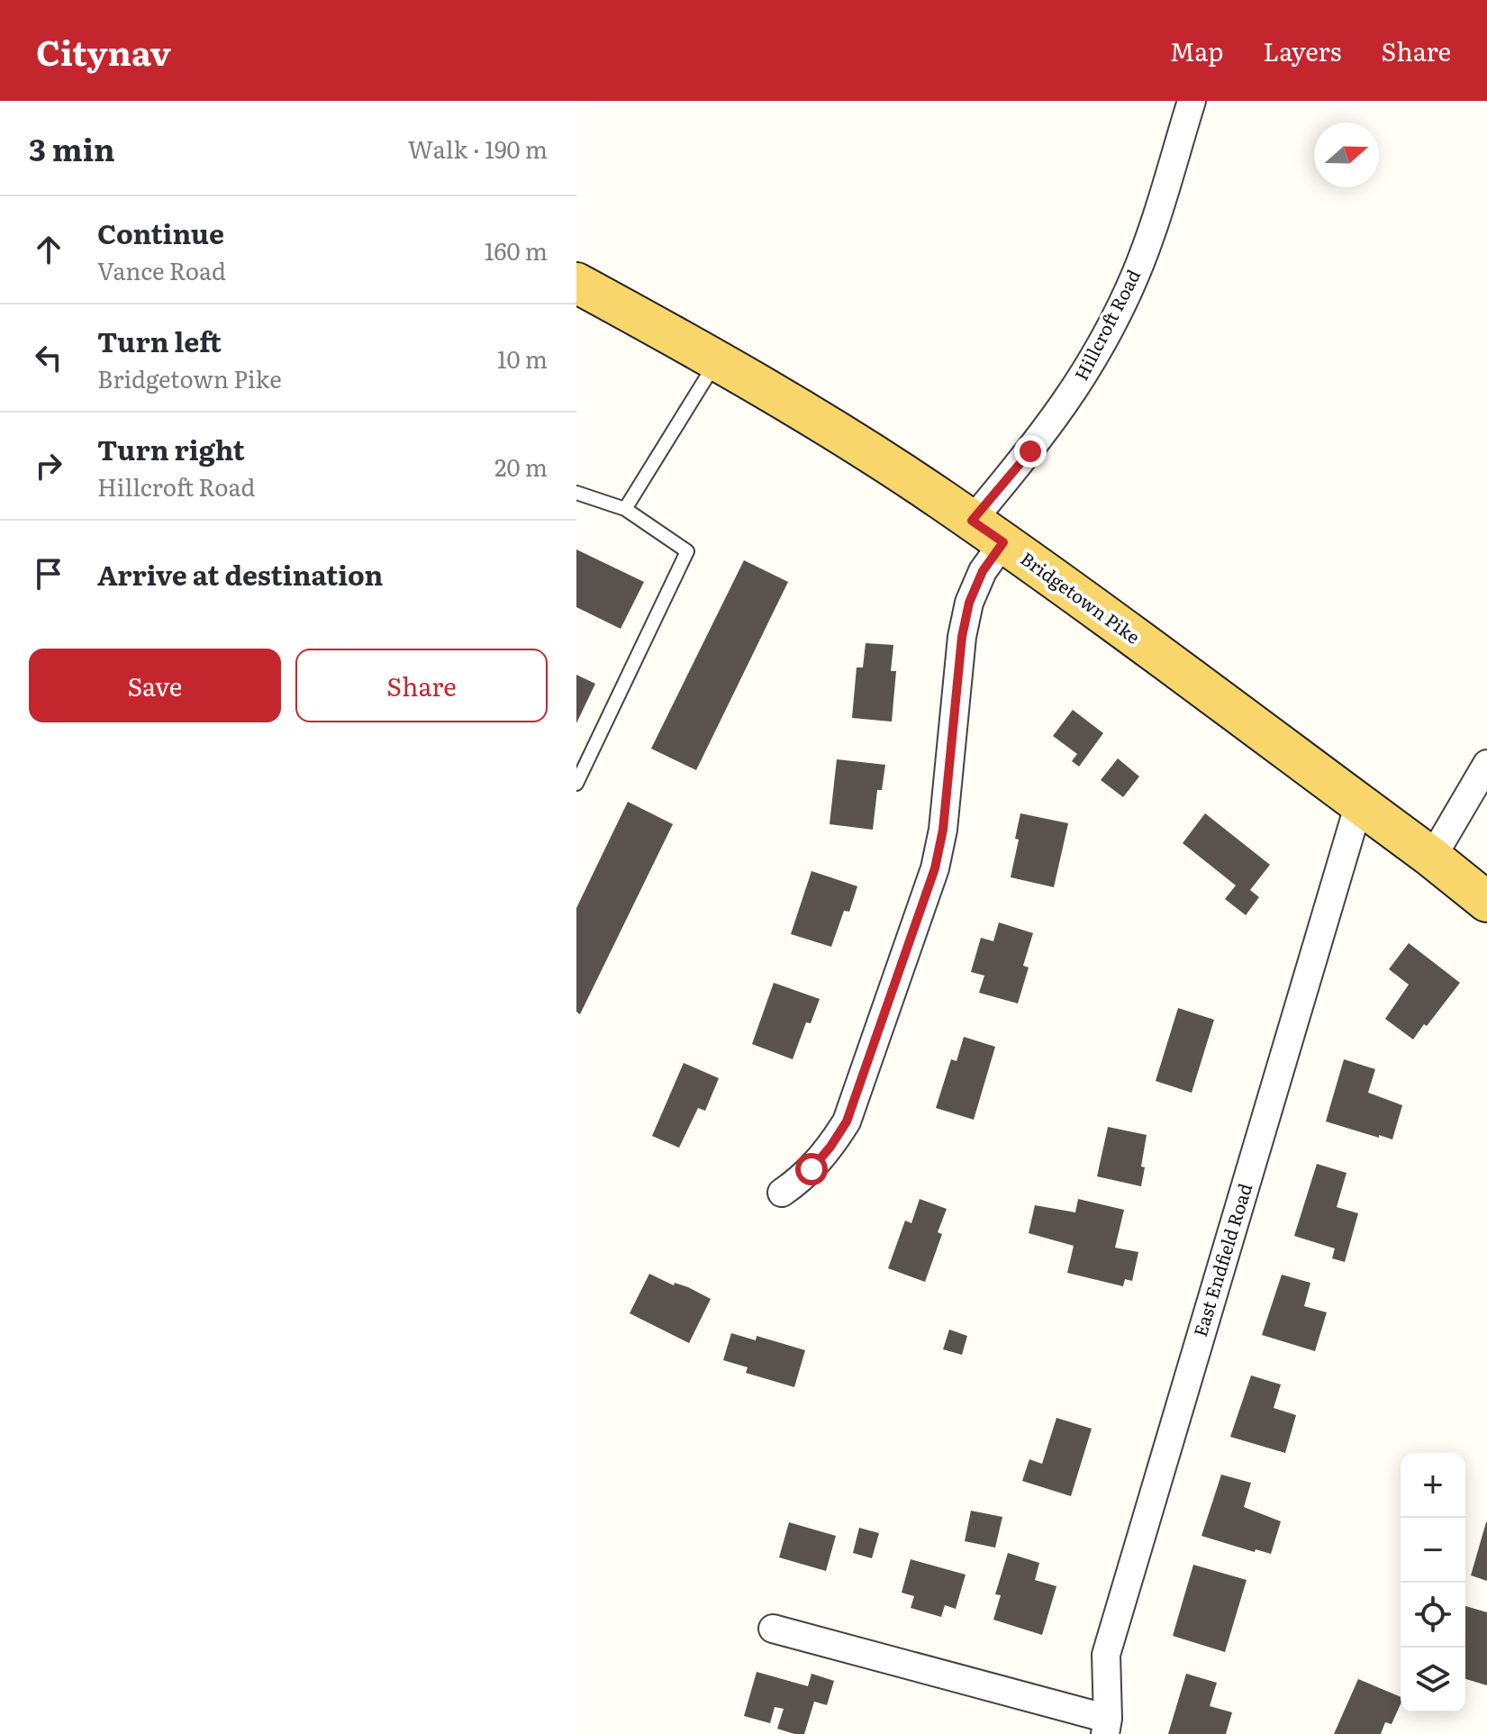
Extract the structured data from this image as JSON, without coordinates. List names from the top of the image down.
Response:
{
  "streets": {
    "main road": ["Bridgetown Pike"],
    "street": ["Hillcroft Road", "East Endfield Road"]
  },
  "crossings": [
    ["Hillcroft Road", "Bridgetown Pike"],
    ["Bridgetown Pike", "East Endfield Road"]
  ],
  "north": "right",
  "page": {
    "header": "Citynav",
    "nav": ["Map", "Layers", "Share"],
    "heading": ["3 min", "Walk · 190 m"],
    "list": [
      ["Continue", "Vance Road", "160 m"],
      ["Turn left", "Bridgetown Pike", "10 m"],
      ["Turn right", "Hillcroft Road", "20 m"],
      "Arrive at destination"
    ],
    "buttons": ["Save", "Share"],
    "map_buttons": ["+", "−"]
  }
}
